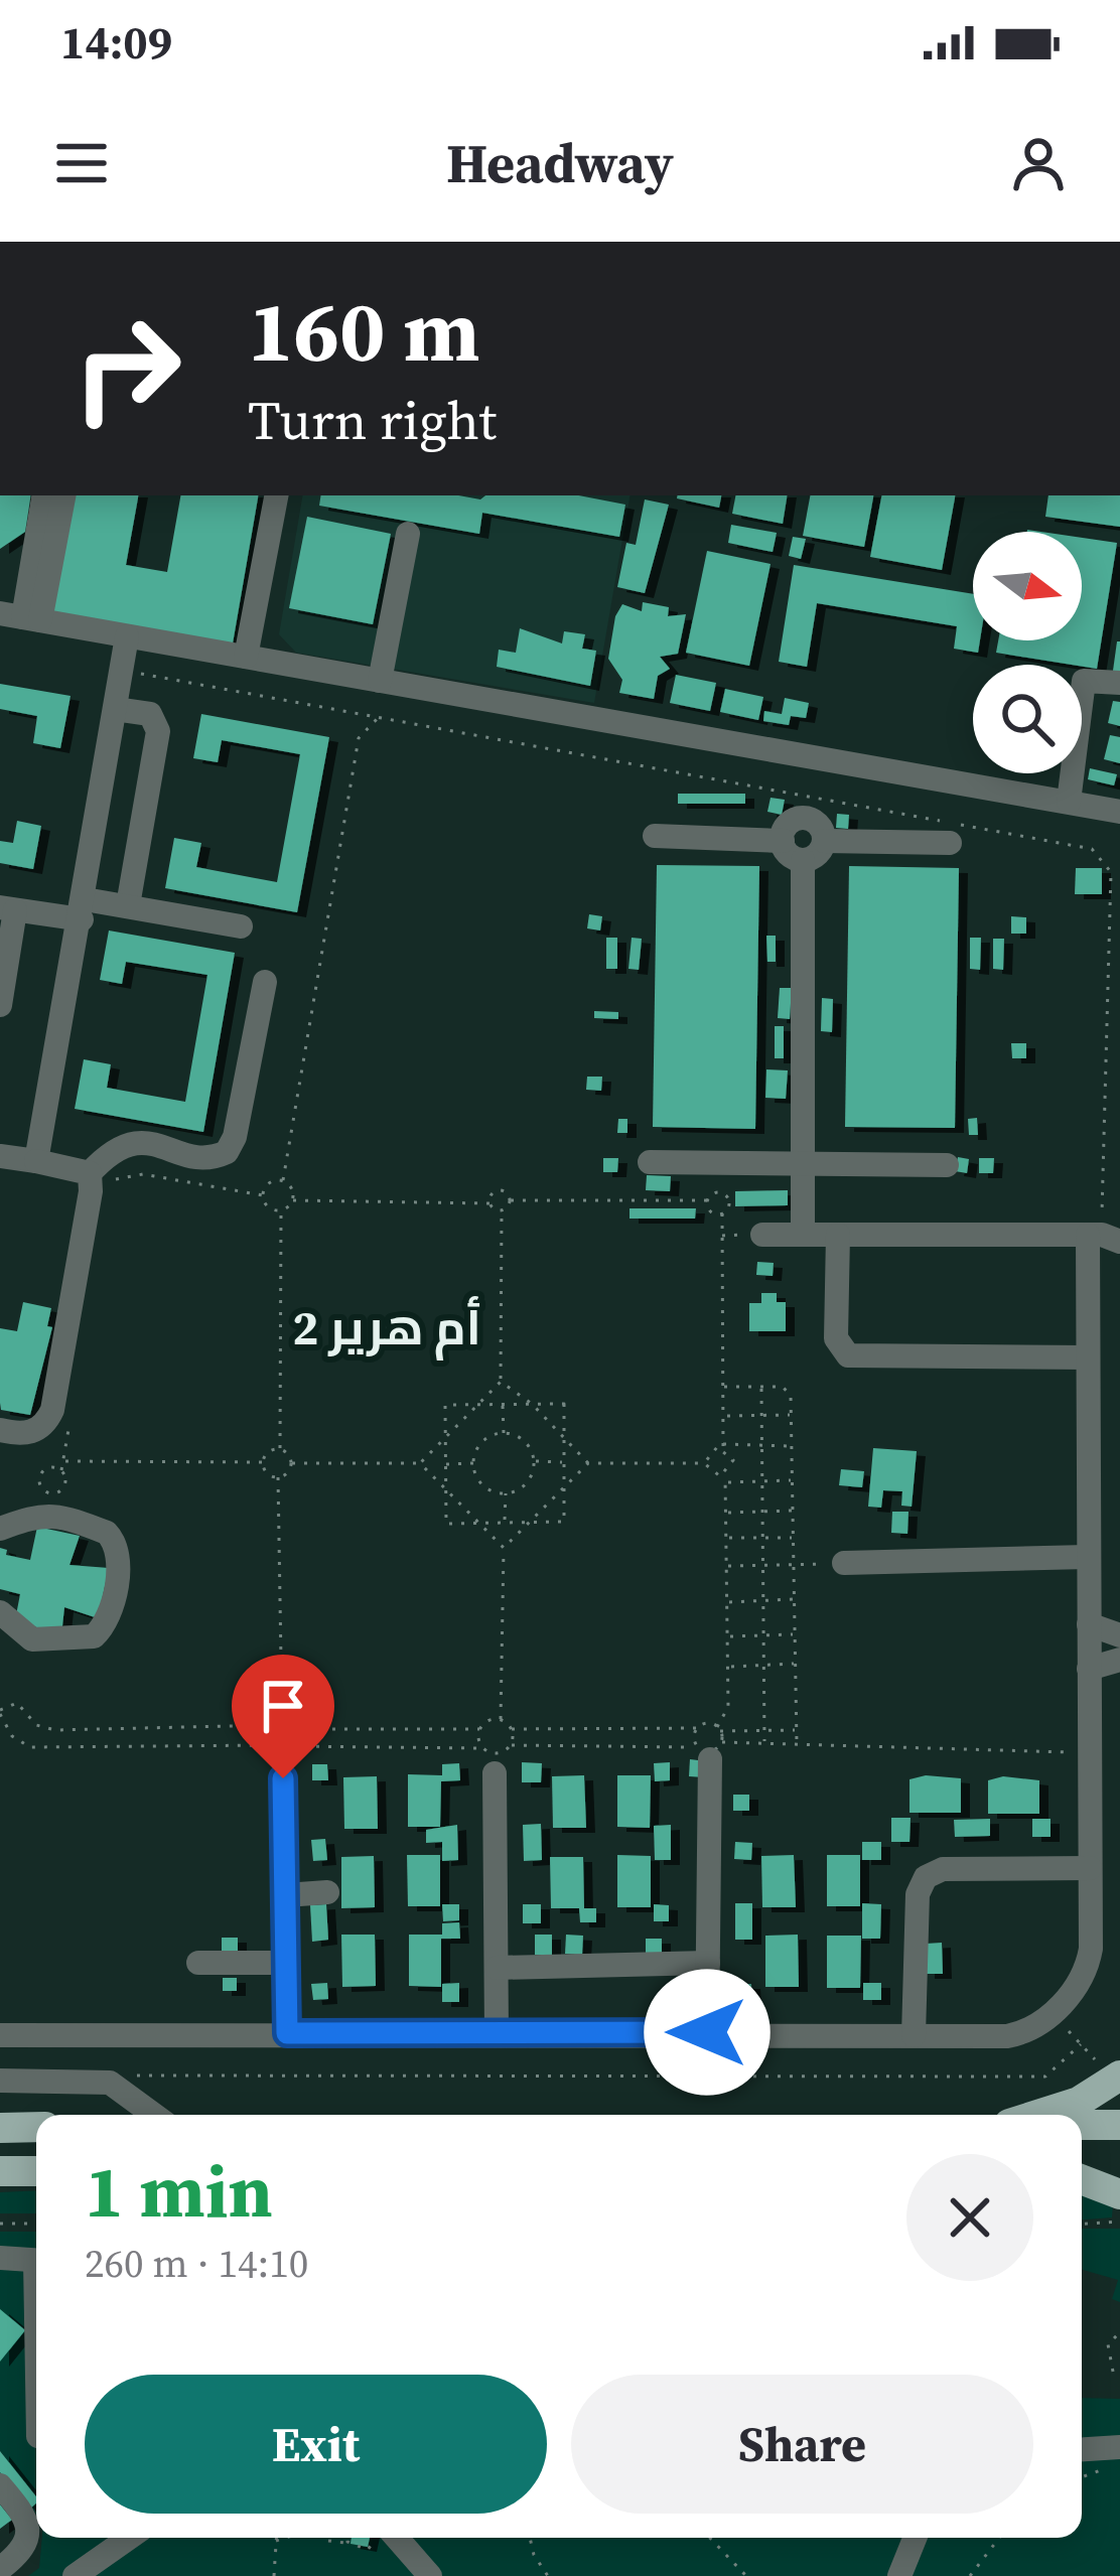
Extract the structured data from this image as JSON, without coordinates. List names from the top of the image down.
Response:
{
  "districts": ["أم هرير 2"],
  "north": "right",
  "page": {
    "status": "14:09",
    "header": "Headway",
    "turn": ["160 m", "Turn right"],
    "heading": ["1 min", "260 m · 14:10"],
    "buttons": ["Exit", "Share"]
  }
}
